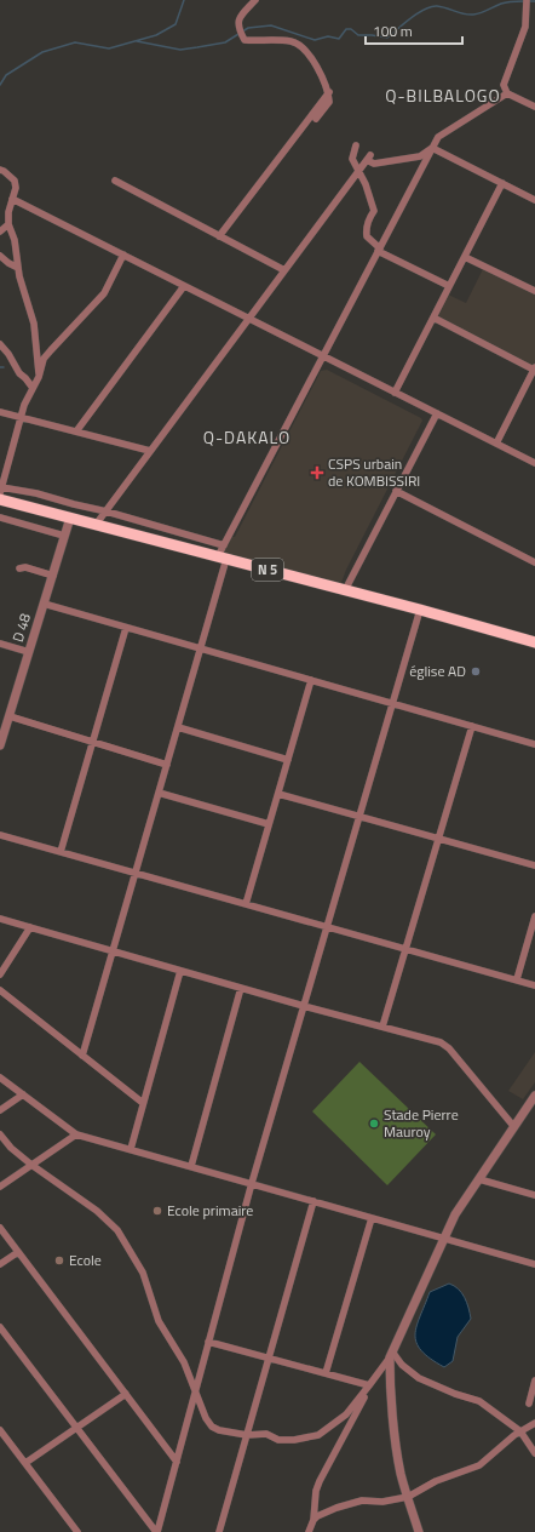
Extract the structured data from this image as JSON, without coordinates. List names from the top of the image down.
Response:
{
  "streets": {
    "highway": ["N 5"],
    "street": ["D 48"]
  },
  "crossings": [
    ["N 5", "D 48"]
  ],
  "districts": ["Q-BILBALOGO", "Q-DAKALO"],
  "places": {
    "health": ["CSPS urbain de KOMBISSIRI"],
    "other": [
      "église AD",
      "Stade Pierre Mauroy",
      "Ecole primaire",
      "Ecole"
    ]
  },
  "scale_bar": "100 m"
}
